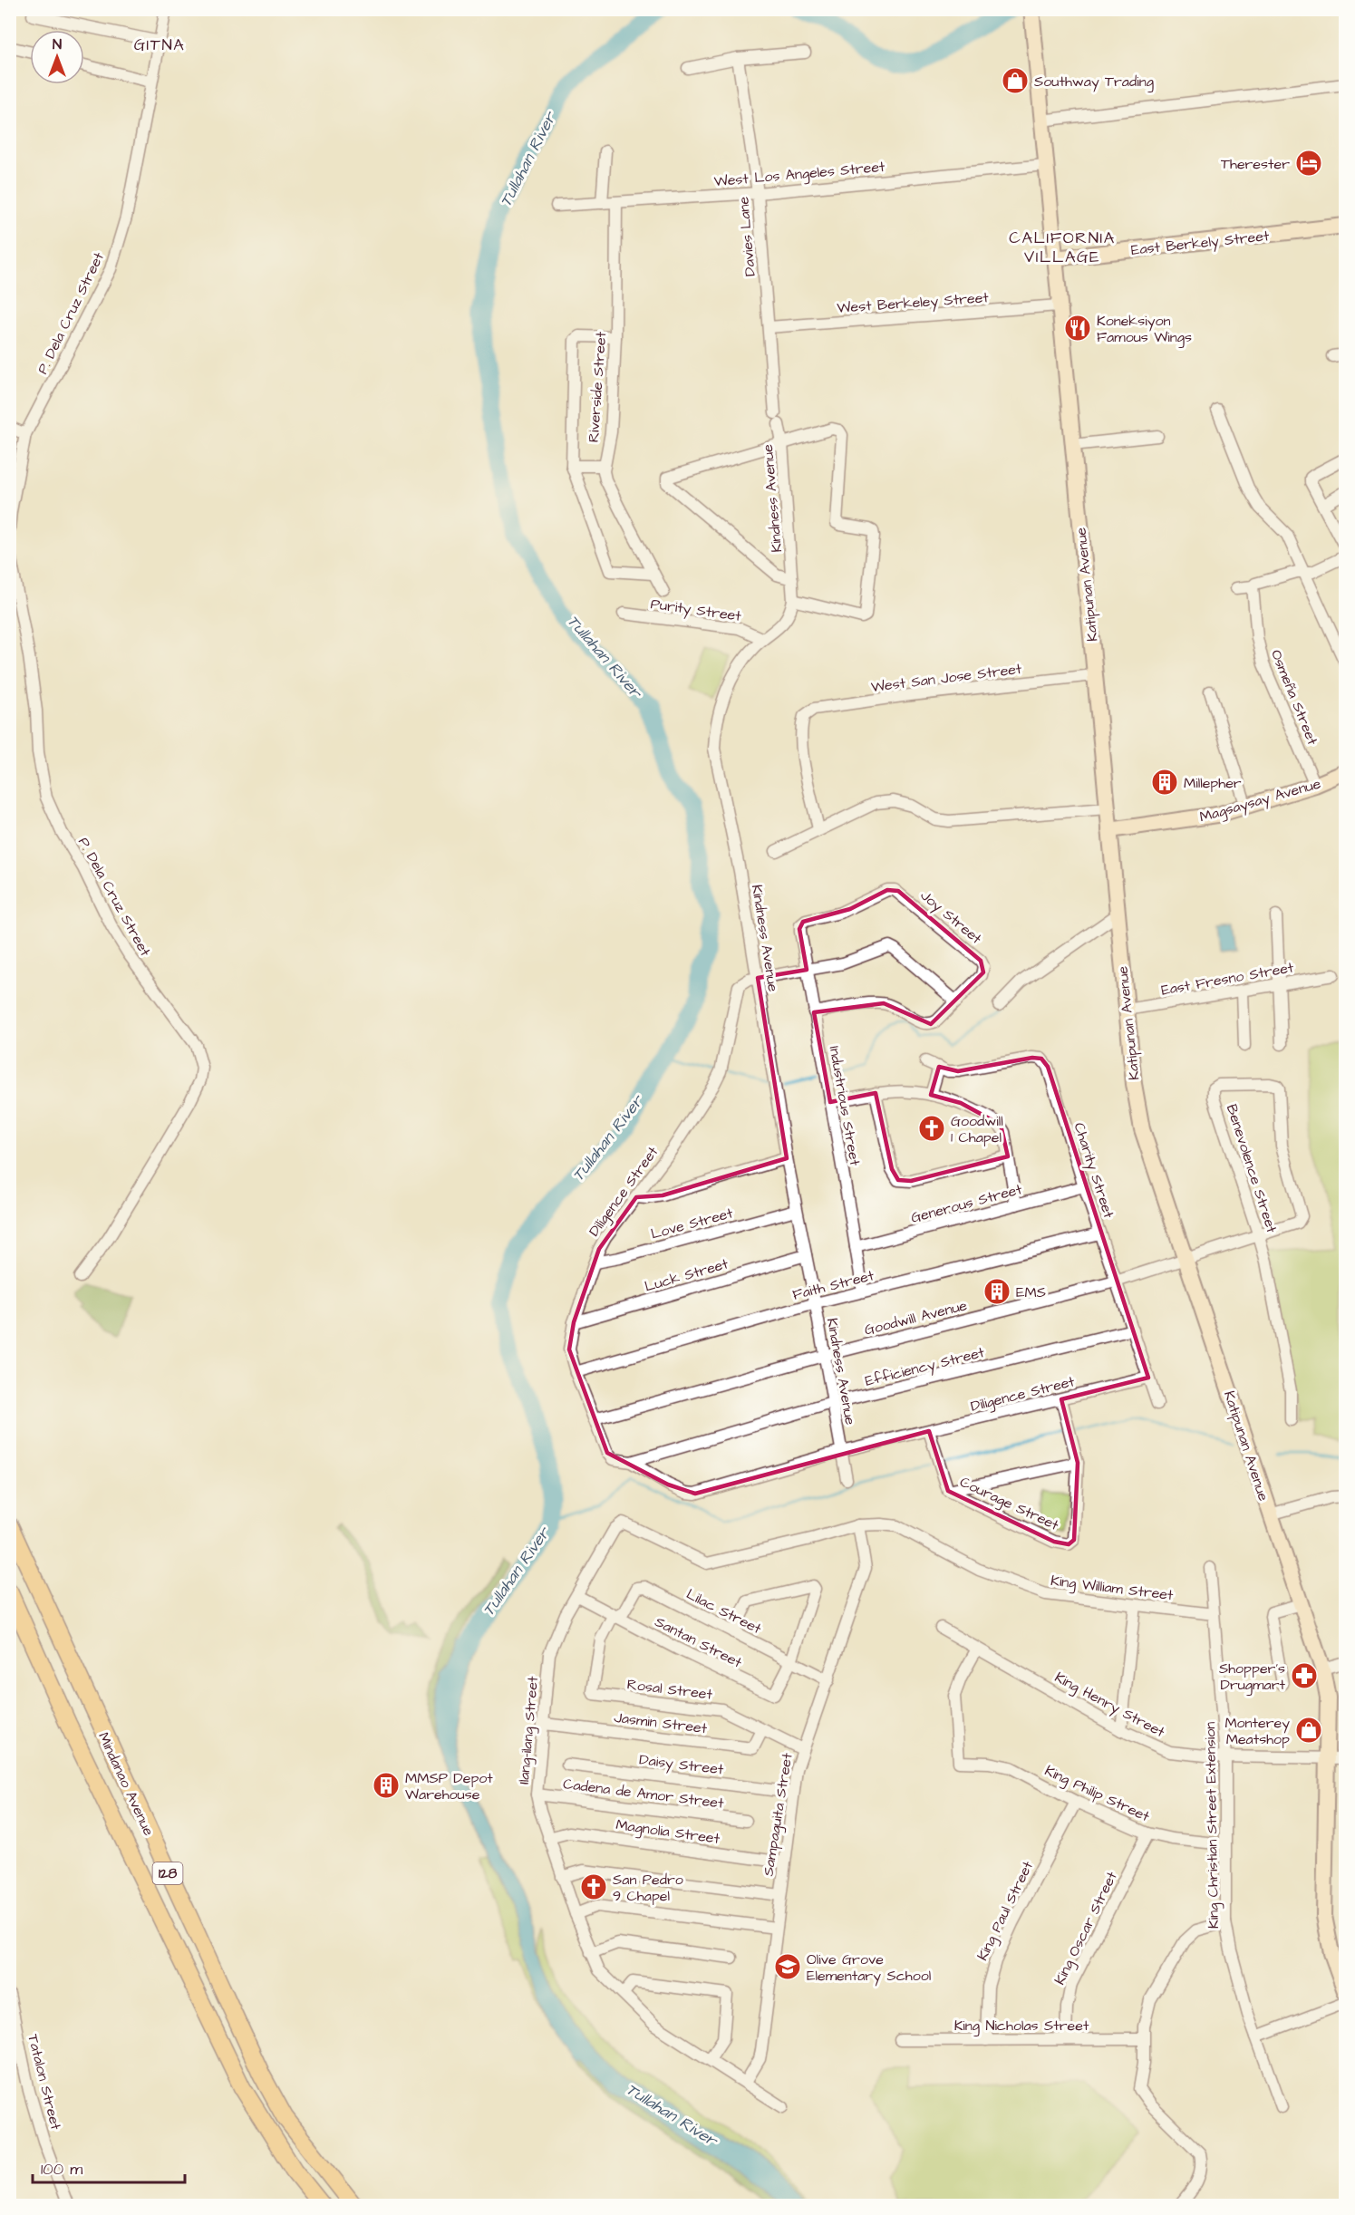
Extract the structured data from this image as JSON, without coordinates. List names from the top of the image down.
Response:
{
  "streets": {
    "main road": [
      "East Berkely Street",
      "Katipunan Avenue",
      "Magsaysay Avenue",
      "Mindanao Avenue",
      "128"
    ],
    "street": [
      "West Los Angeles Street",
      "Davies Lane",
      "West Berkeley Street",
      "P. Dela Cruz Street",
      "Riverside Street",
      "Kindness Avenue",
      "Purity Street",
      "West San Jose Street",
      "Osmeña Street",
      "Joy Street",
      "East Fresno Street",
      "Industrious Street",
      "Benevolence Street",
      "Charity Street",
      "Diligence Street",
      "Generous Street",
      "Love Street",
      "Luck Street",
      "Faith Street",
      "Goodwill Avenue",
      "Efficiency Street",
      "Courage Street",
      "King William Street",
      "Lilac Street",
      "Santan Street",
      "Rosal Street",
      "King Henry Street",
      "Jasmin Street",
      "Ilang-ilang Street",
      "Daisy Street",
      "Cadena de Amor Street",
      "King Philip Street",
      "Sampaguita Street",
      "King Christian Street Extension",
      "Magnolia Street",
      "King Paul Street",
      "King Oscar Street",
      "King Nicholas Street",
      "Tatalon Street"
    ]
  },
  "crossings": [
    ["West Los Angeles Street", "Davies Lane"],
    ["West Los Angeles Street", "Riverside Street"],
    ["West Los Angeles Street", "Katipunan Avenue"],
    ["Davies Lane", "West Berkeley Street"],
    ["Davies Lane", "Kindness Avenue"],
    ["East Berkely Street", "Katipunan Avenue"],
    ["West Berkeley Street", "Katipunan Avenue"],
    ["Kindness Avenue", "Purity Street"],
    ["Kindness Avenue", "Diligence Street"],
    ["Kindness Avenue", "Love Street"],
    ["Kindness Avenue", "Luck Street"],
    ["Kindness Avenue", "Faith Street"],
    ["Kindness Avenue", "Goodwill Avenue"],
    ["Kindness Avenue", "Efficiency Street"],
    ["Katipunan Avenue", "West San Jose Street"],
    ["Katipunan Avenue", "Magsaysay Avenue"],
    ["Katipunan Avenue", "East Fresno Street"],
    ["Katipunan Avenue", "Goodwill Avenue"],
    ["Katipunan Avenue", "King Henry Street"],
    ["Osmeña Street", "Magsaysay Avenue"],
    ["Joy Street", "Industrious Street"],
    ["Joy Street", "Diligence Street"],
    ["Industrious Street", "Diligence Street"],
    ["Industrious Street", "Generous Street"],
    ["Industrious Street", "Faith Street"],
    ["Benevolence Street", "Goodwill Avenue"],
    ["Charity Street", "Diligence Street"],
    ["Charity Street", "Generous Street"],
    ["Charity Street", "Faith Street"],
    ["Charity Street", "Goodwill Avenue"],
    ["Charity Street", "Efficiency Street"],
    ["Diligence Street", "Love Street"],
    ["Diligence Street", "Luck Street"],
    ["Diligence Street", "Faith Street"],
    ["Diligence Street", "Goodwill Avenue"],
    ["Diligence Street", "Efficiency Street"],
    ["Diligence Street", "Courage Street"],
    ["King William Street", "Ilang-ilang Street"],
    ["King William Street", "Sampaguita Street"],
    ["King William Street", "King Christian Street Extension"],
    ["Lilac Street", "Santan Street"],
    ["Lilac Street", "Rosal Street"],
    ["Lilac Street", "Sampaguita Street"],
    ["Santan Street", "Ilang-ilang Street"],
    ["Rosal Street", "Jasmin Street"],
    ["Rosal Street", "Sampaguita Street"],
    ["King Henry Street", "King Philip Street"],
    ["King Henry Street", "King Christian Street Extension"],
    ["Jasmin Street", "Ilang-ilang Street"],
    ["Ilang-ilang Street", "Cadena de Amor Street"],
    ["Ilang-ilang Street", "Sampaguita Street"],
    ["Ilang-ilang Street", "Magnolia Street"],
    ["Daisy Street", "Sampaguita Street"],
    ["King Philip Street", "King Christian Street Extension"],
    ["King Philip Street", "King Paul Street"],
    ["King Philip Street", "King Oscar Street"],
    ["Sampaguita Street", "Magnolia Street"],
    ["King Paul Street", "King Nicholas Street"],
    ["King Oscar Street", "King Nicholas Street"]
  ],
  "districts": ["GITNA", "CALIFORNIA VILLAGE"],
  "water": ["Tullahan River"],
  "places": {
    "shop": ["Southway Trading", "Monterey Meatshop"],
    "hotel": ["Therester"],
    "restaurant": ["Koneksiyon Famous Wings"],
    "building": ["Millepher", "EMS", "MMSP Depot Warehouse"],
    "church": ["Goodwill 1 Chapel", "San Pedro 9 Chapel"],
    "pharmacy": ["Shopper's Drugmart"],
    "school or university": ["Olive Grove Elementary School"]
  },
  "scale_bar": "100 m",
  "north": "top"
}
